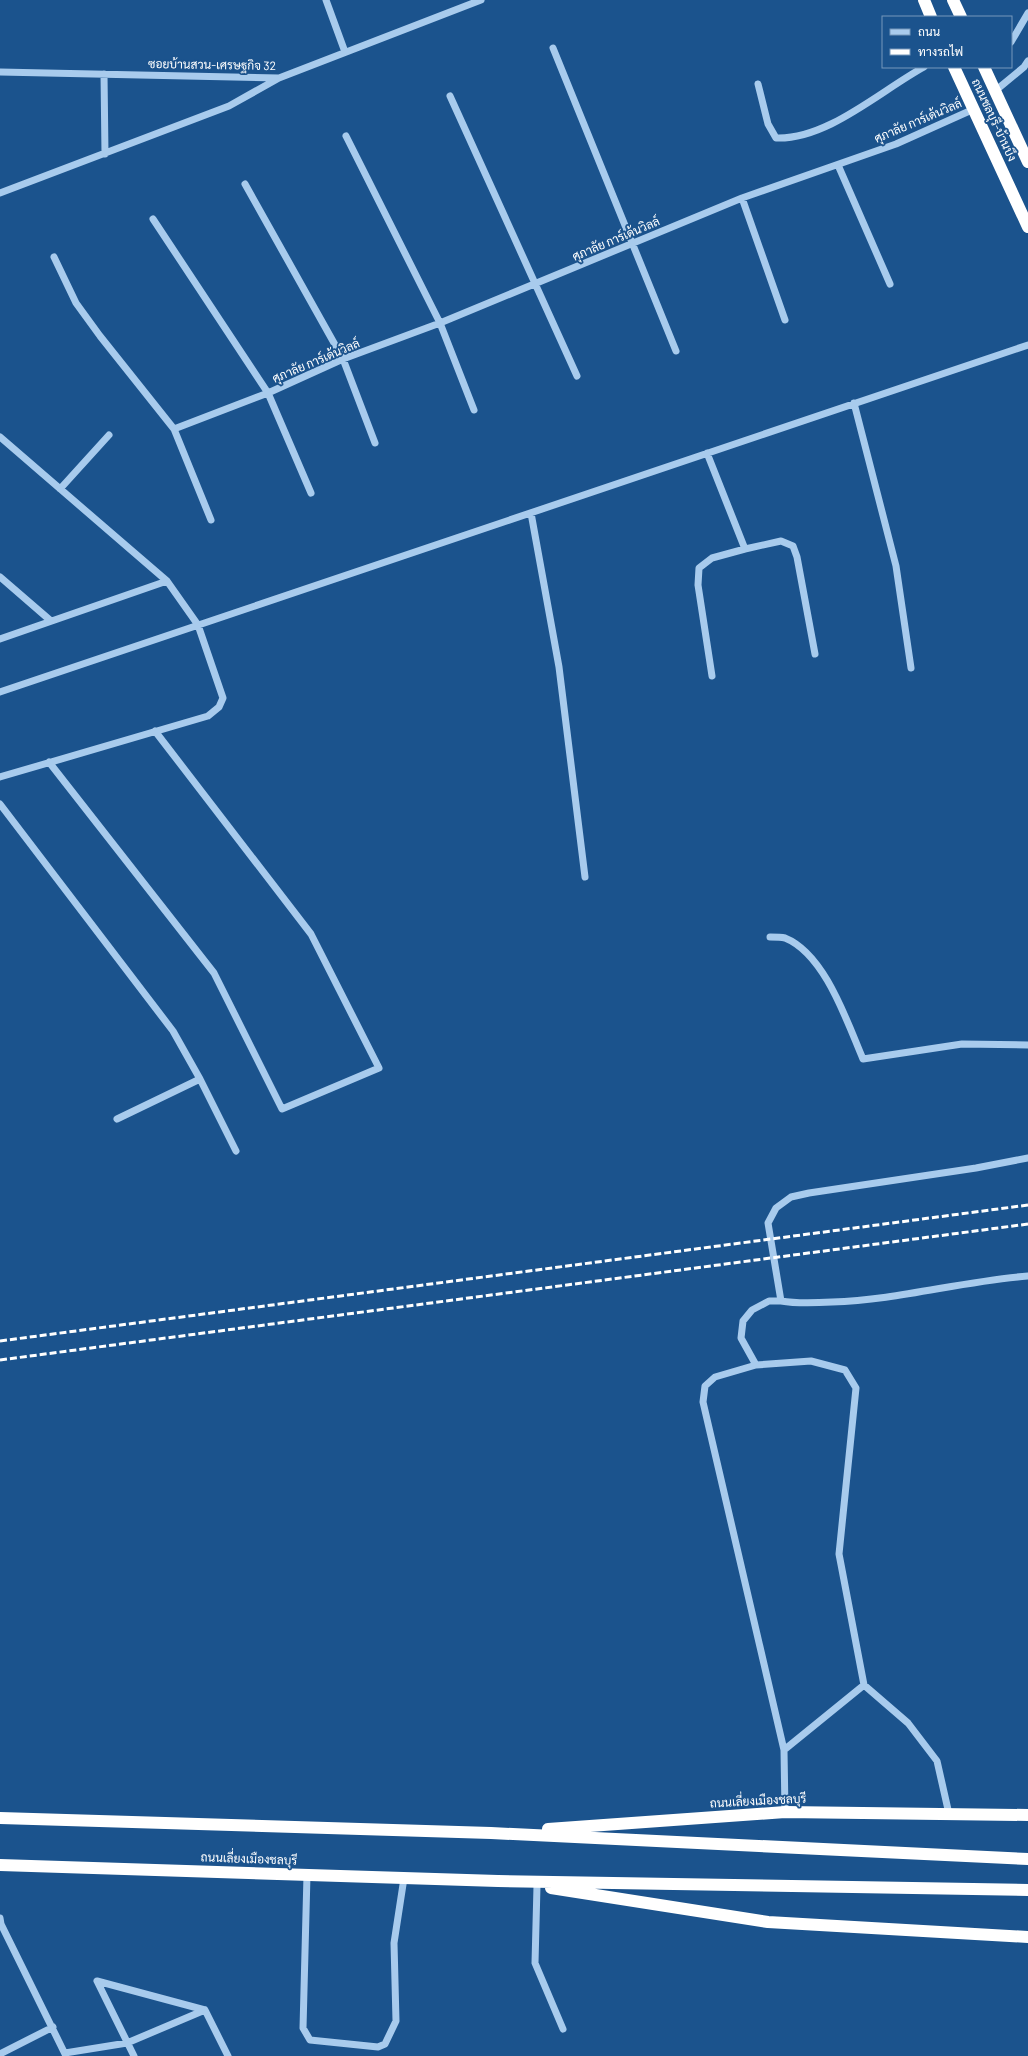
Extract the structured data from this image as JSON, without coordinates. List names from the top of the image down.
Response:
{
  "streets": {
    "highway": ["ถนนชลบุรี-บ้านบึง", "ถนนเลี่ยงเมืองชลบุรี"],
    "street": ["ซอยบ้านสวน-เศรษฐกิจ 32", "ศุภาลัย การ์เด้นวิลล์"]
  },
  "crossings": [
    ["ถนนชลบุรี-บ้านบึง", "ศุภาลัย การ์เด้นวิลล์"]
  ],
  "legend": ["ถนน", "ทางรถไฟ"]
}
